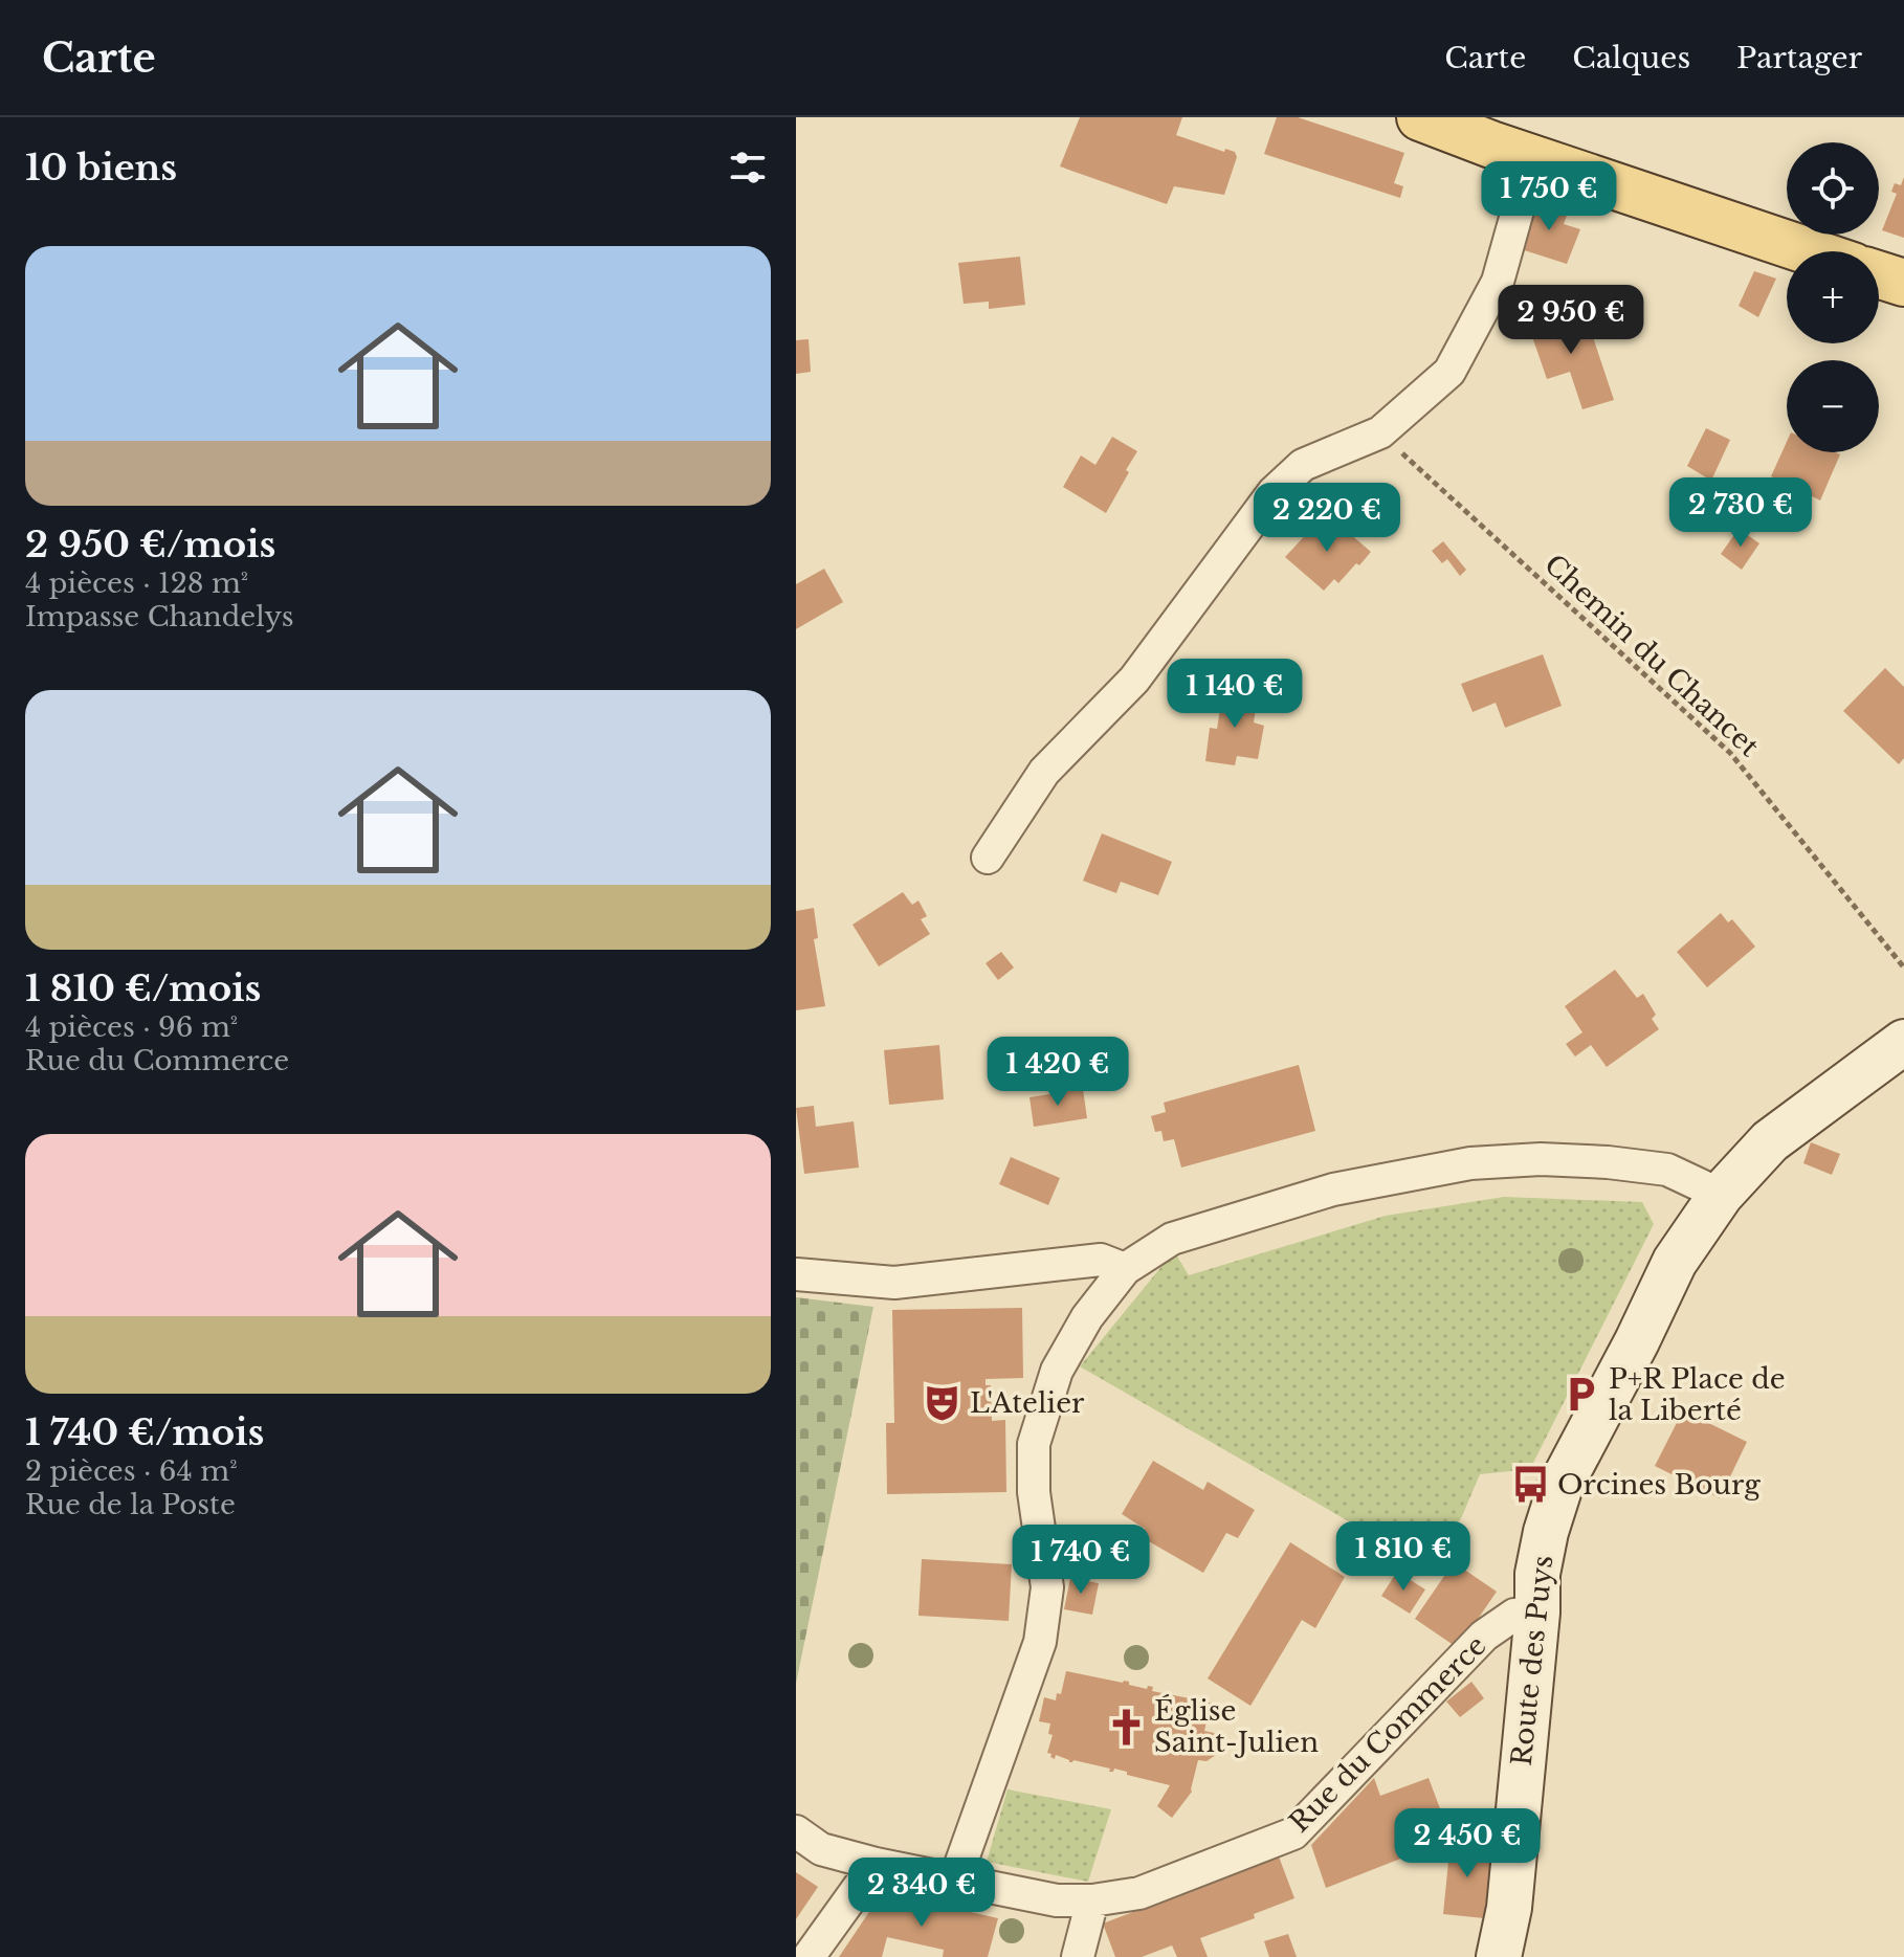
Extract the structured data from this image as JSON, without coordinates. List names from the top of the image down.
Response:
{
  "streets": {
    "main road": ["Route des Puys"],
    "street": ["Rue du Commerce"],
    "path": ["Chemin du Chancet"]
  },
  "crossings": [
    ["Route des Puys", "Rue du Commerce"]
  ],
  "places": {
    "parking": ["P+R Place de la Liberté"],
    "theatre": ["L'Atelier"],
    "bus stop": ["Orcines Bourg"],
    "church": ["Église Saint-Julien"]
  },
  "page": {
    "header": "Carte",
    "nav": ["Carte", "Calques", "Partager"],
    "heading": "10 biens",
    "map_buttons": ["+", "−"],
    "price": [
      "1 750 €",
      "2 950 €",
      "2 730 €",
      "2 220 €",
      "1 140 €",
      "1 420 €",
      "1 810 €",
      "1 740 €",
      "2 450 €",
      "2 340 €"
    ],
    "list": [
      {
        "name": "2 950 €/mois",
        "note": "4 pièces · 128 m² · Impasse Chandelys"
      },
      {
        "name": "1 810 €/mois",
        "note": "4 pièces · 96 m² · Rue du Commerce"
      },
      {
        "name": "1 740 €/mois",
        "note": "2 pièces · 64 m² · Rue de la Poste"
      }
    ]
  }
}
